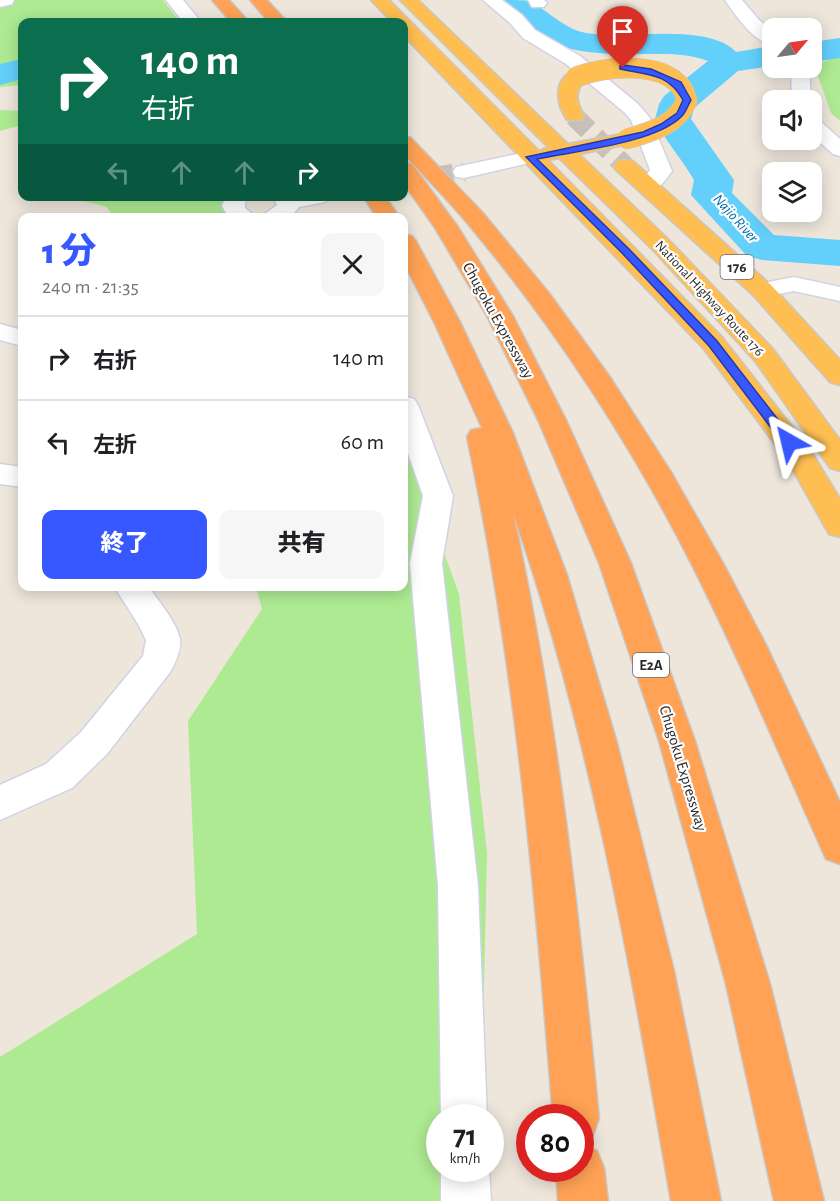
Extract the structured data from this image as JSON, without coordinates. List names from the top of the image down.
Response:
{
  "streets": {
    "highway": [
      "176",
      "National Highway Route 176",
      "Chugoku Expressway",
      "E2A"
    ]
  },
  "water": ["Najio River"],
  "north": "top right",
  "page": {
    "turn": ["140 m", "右折"],
    "heading": ["1 分", "240 m · 21:35"],
    "list": [
      {
        "name": "右折",
        "value": "140 m"
      },
      {
        "name": "左折",
        "value": "60 m"
      }
    ],
    "buttons": ["終了", "共有"],
    "speed": "71 km/h",
    "limit": "80"
  }
}
